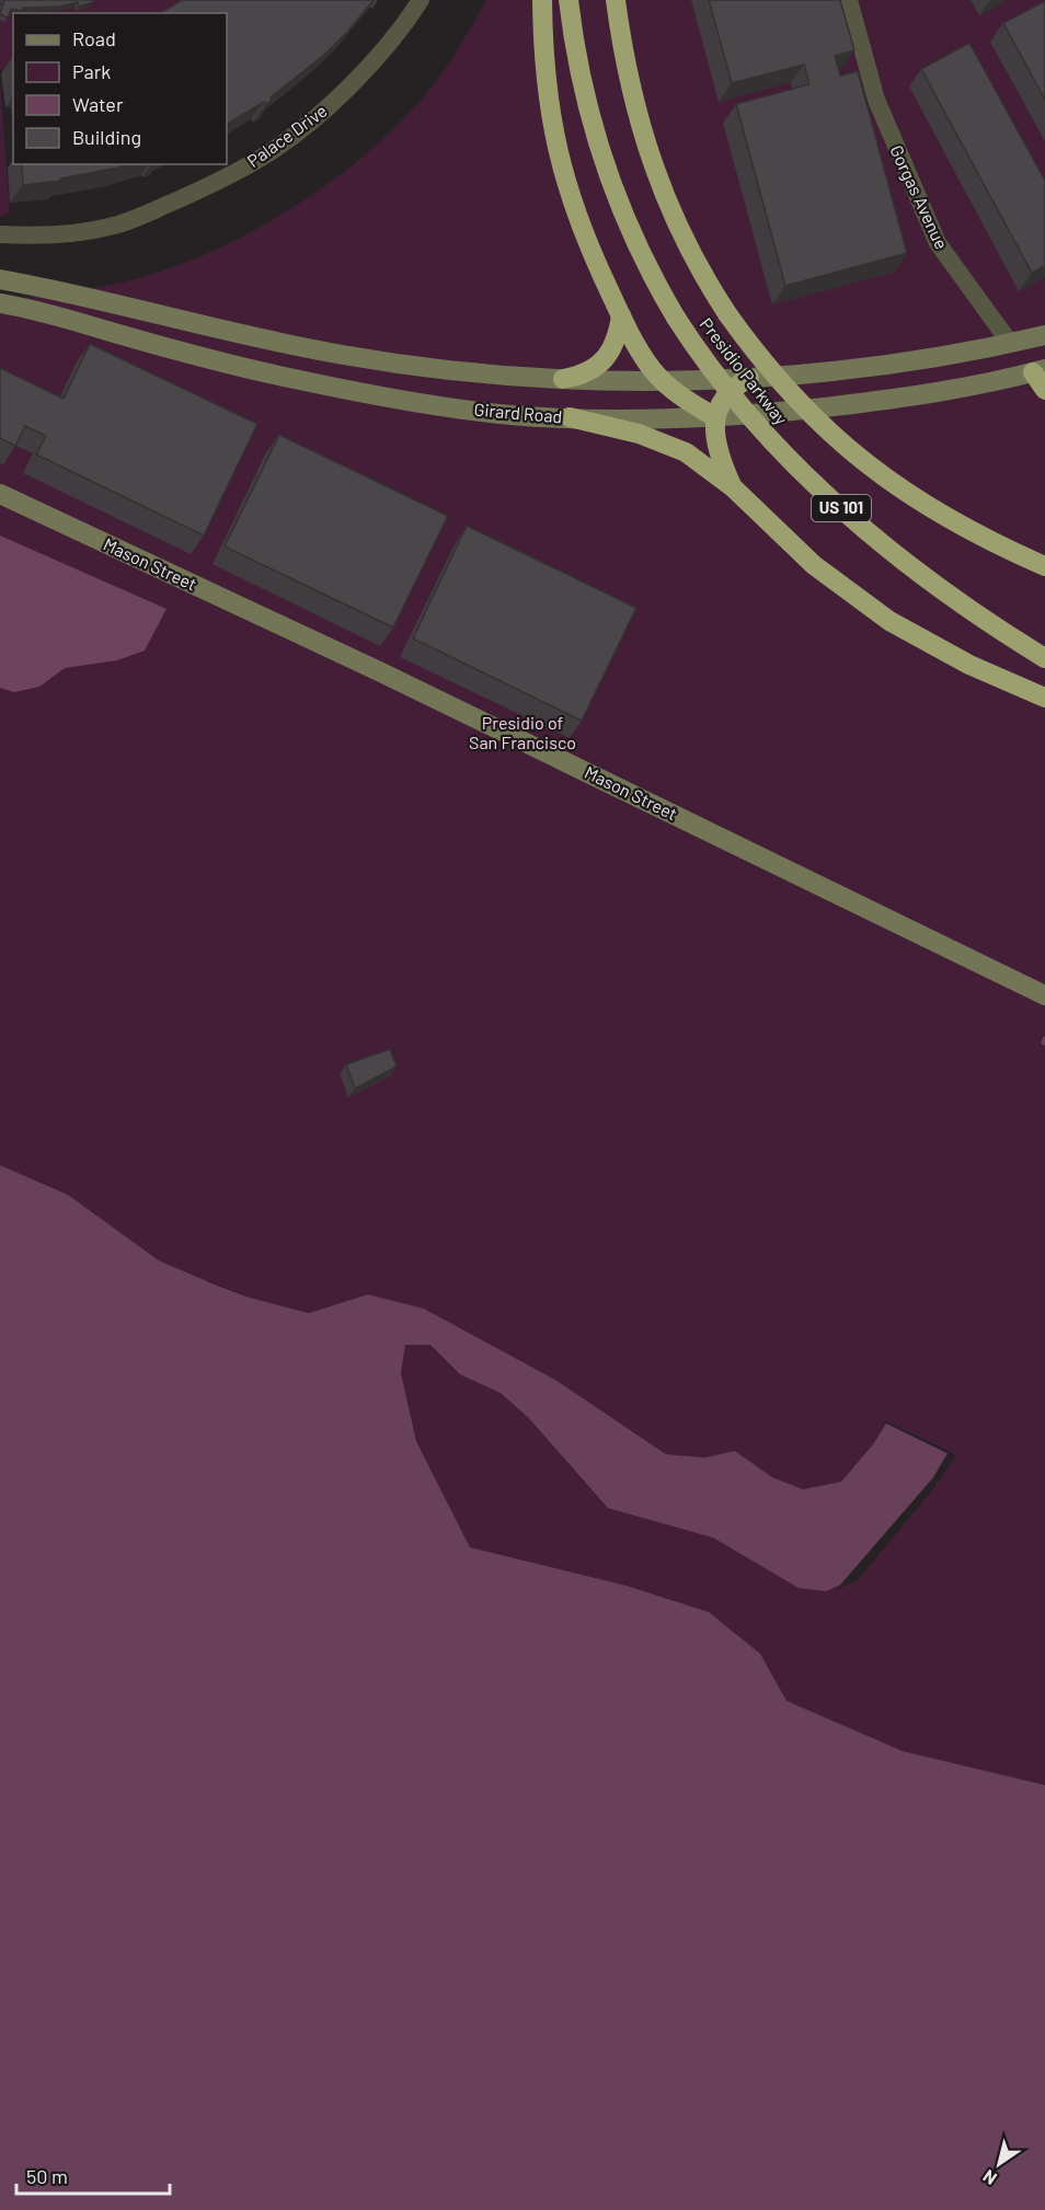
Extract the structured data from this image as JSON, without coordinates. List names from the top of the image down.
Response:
{
  "streets": {
    "highway": ["Presidio Parkway", "US 101"],
    "street": [
      "Palace Drive",
      "Gorgas Avenue",
      "Girard Road",
      "Mason Street"
    ]
  },
  "crossings": [
    ["Gorgas Avenue", "Girard Road"]
  ],
  "parks": ["Presidio of San Francisco"],
  "legend": [
    "Road",
    "Park",
    "Water",
    "Building"
  ],
  "scale_bar": "50 m",
  "north": "bottom left"
}
